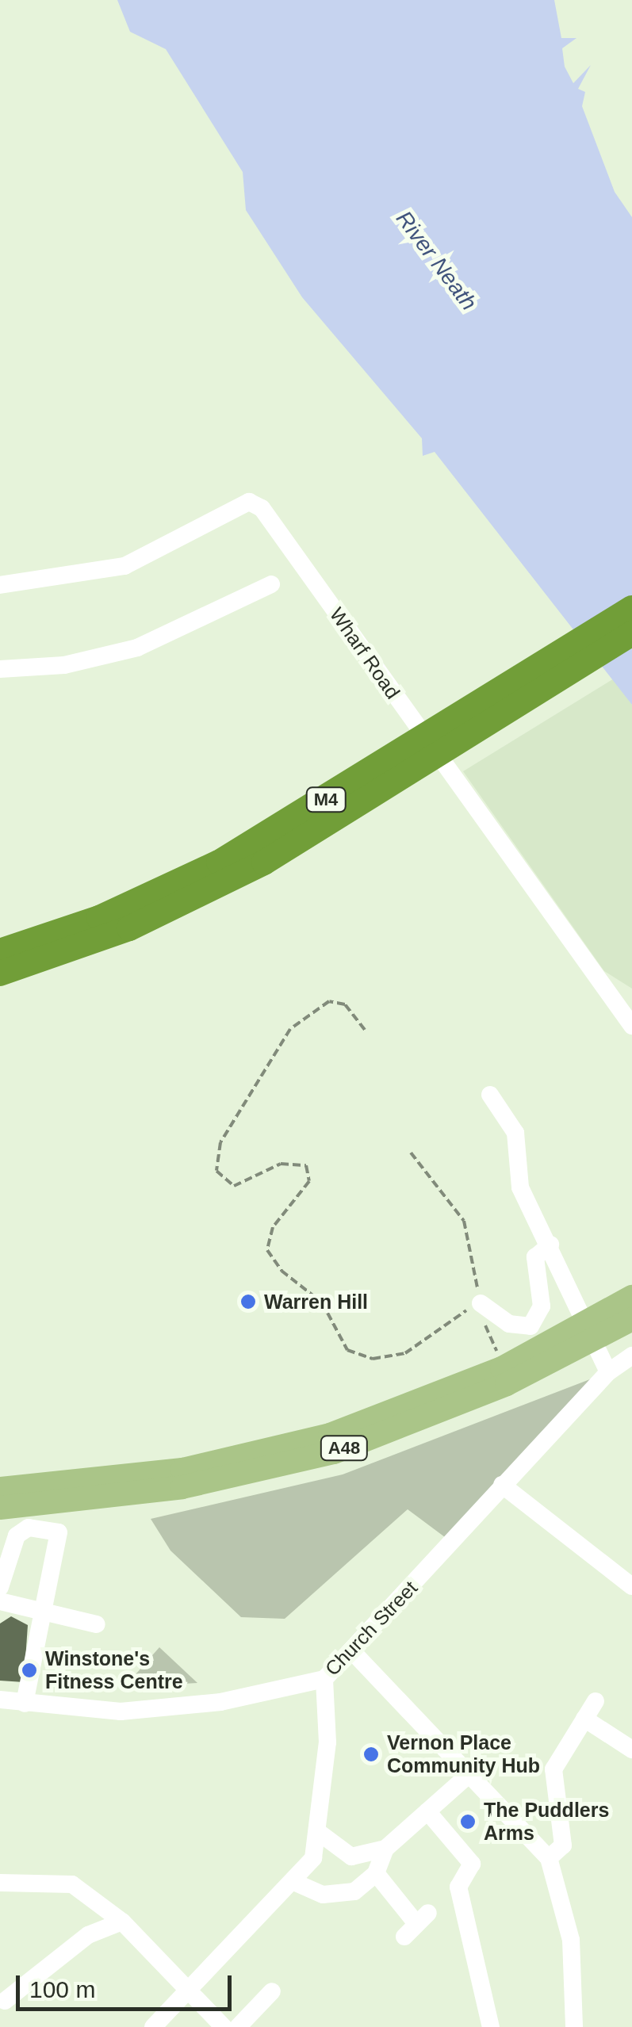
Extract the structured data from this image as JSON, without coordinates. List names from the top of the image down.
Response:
{
  "streets": {
    "highway": ["M4"],
    "main road": ["A48"],
    "street": ["Wharf Road", "Church Street"]
  },
  "water": ["River Neath"],
  "places": [
    "Warren Hill",
    "Winstone's Fitness Centre",
    "Vernon Place Community Hub",
    "The Puddlers Arms"
  ],
  "scale_bar": "100 m"
}
